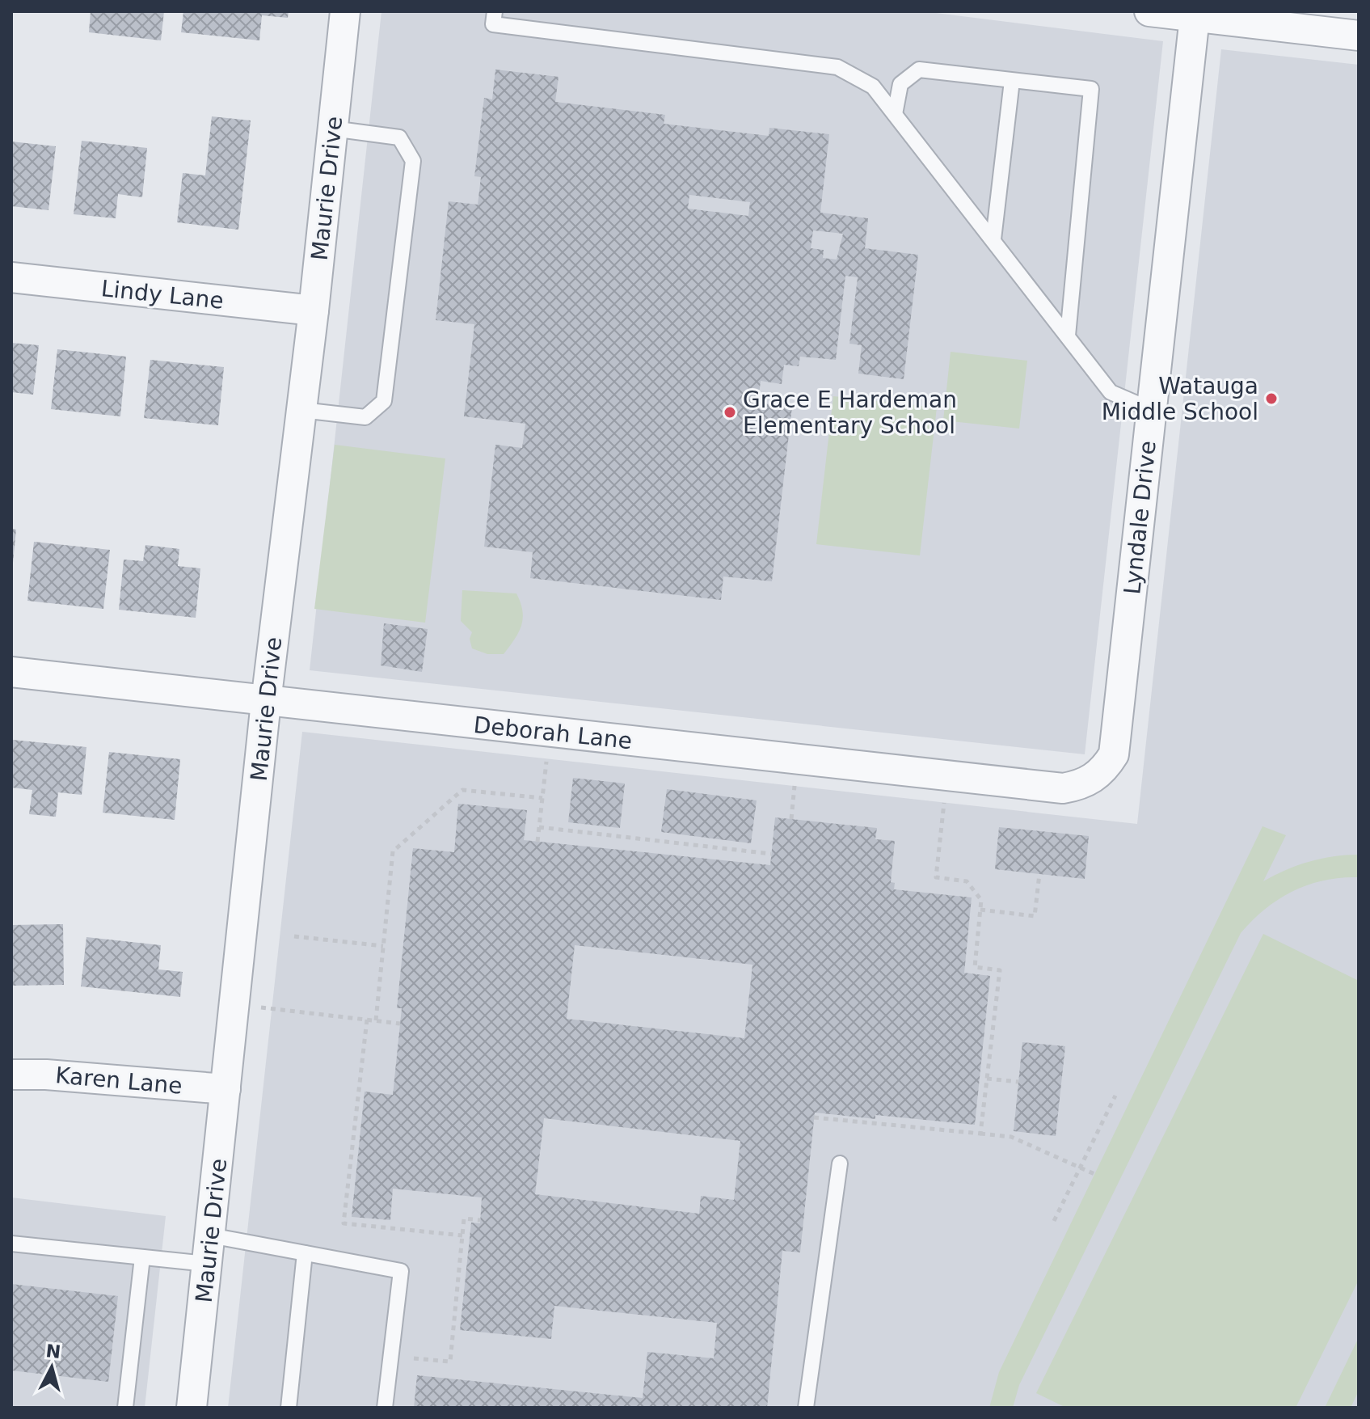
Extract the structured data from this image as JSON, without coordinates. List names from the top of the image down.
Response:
{
  "streets": {
    "street": [
      "Maurie Drive",
      "Lindy Lane",
      "Lyndale Drive",
      "Deborah Lane",
      "Karen Lane"
    ]
  },
  "crossings": [
    ["Maurie Drive", "Lindy Lane"],
    ["Maurie Drive", "Deborah Lane"],
    ["Maurie Drive", "Karen Lane"],
    ["Lyndale Drive", "Deborah Lane"]
  ],
  "places": ["Watauga Middle School", "Grace E Hardeman Elementary School"],
  "north": "top"
}
